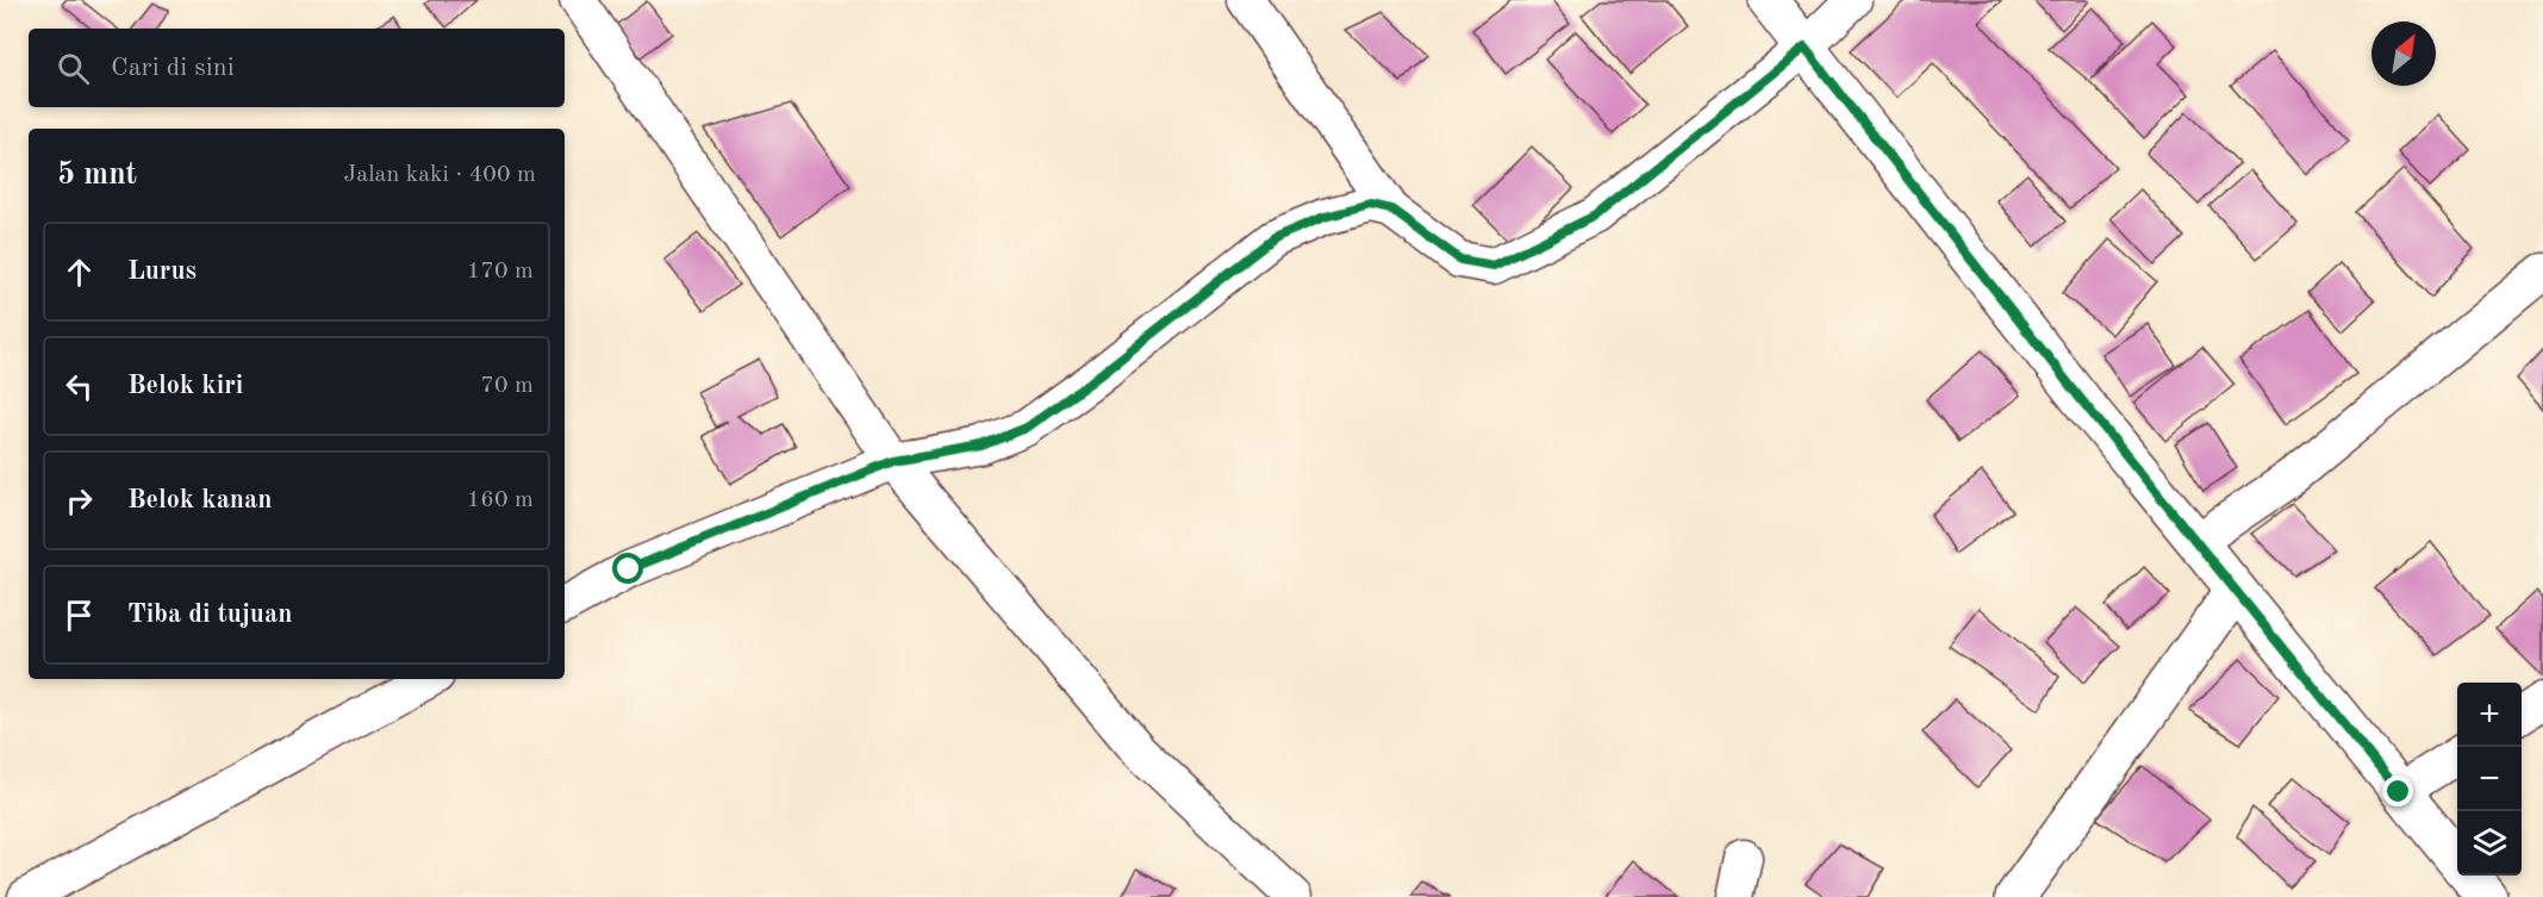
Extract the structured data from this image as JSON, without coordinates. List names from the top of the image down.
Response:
{
  "north": "top right",
  "page": {
    "search": "Cari di sini",
    "heading": ["5 mnt", "Jalan kaki · 400 m"],
    "list": [
      ["Lurus", "170 m"],
      ["Belok kiri", "70 m"],
      ["Belok kanan", "160 m"],
      "Tiba di tujuan"
    ],
    "map_buttons": ["+", "−"]
  }
}
